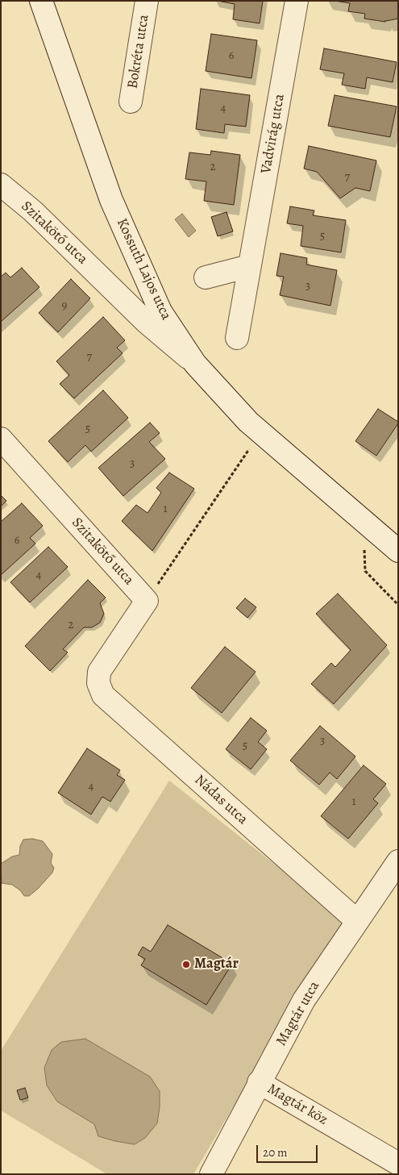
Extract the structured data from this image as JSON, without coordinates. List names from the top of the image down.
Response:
{
  "streets": {
    "street": [
      "Bokréta utca",
      "Vadvirág utca",
      "Szitakötő utca",
      "Kossuth Lajos utca",
      "Nádas utca",
      "Magtár utca",
      "Magtár köz"
    ]
  },
  "crossings": [
    ["Szitakötő utca", "Kossuth Lajos utca"],
    ["Szitakötő utca", "Nádas utca"],
    ["Nádas utca", "Magtár utca"],
    ["Magtár utca", "Magtár köz"]
  ],
  "places": ["Magtár"],
  "house_numbers": [
    "6",
    "4",
    "2",
    "7",
    "5",
    "3",
    "9",
    "7",
    "5",
    "3",
    "1",
    "6",
    "4",
    "2",
    "3",
    "5",
    "4",
    "1"
  ],
  "scale_bar": "20 m"
}
